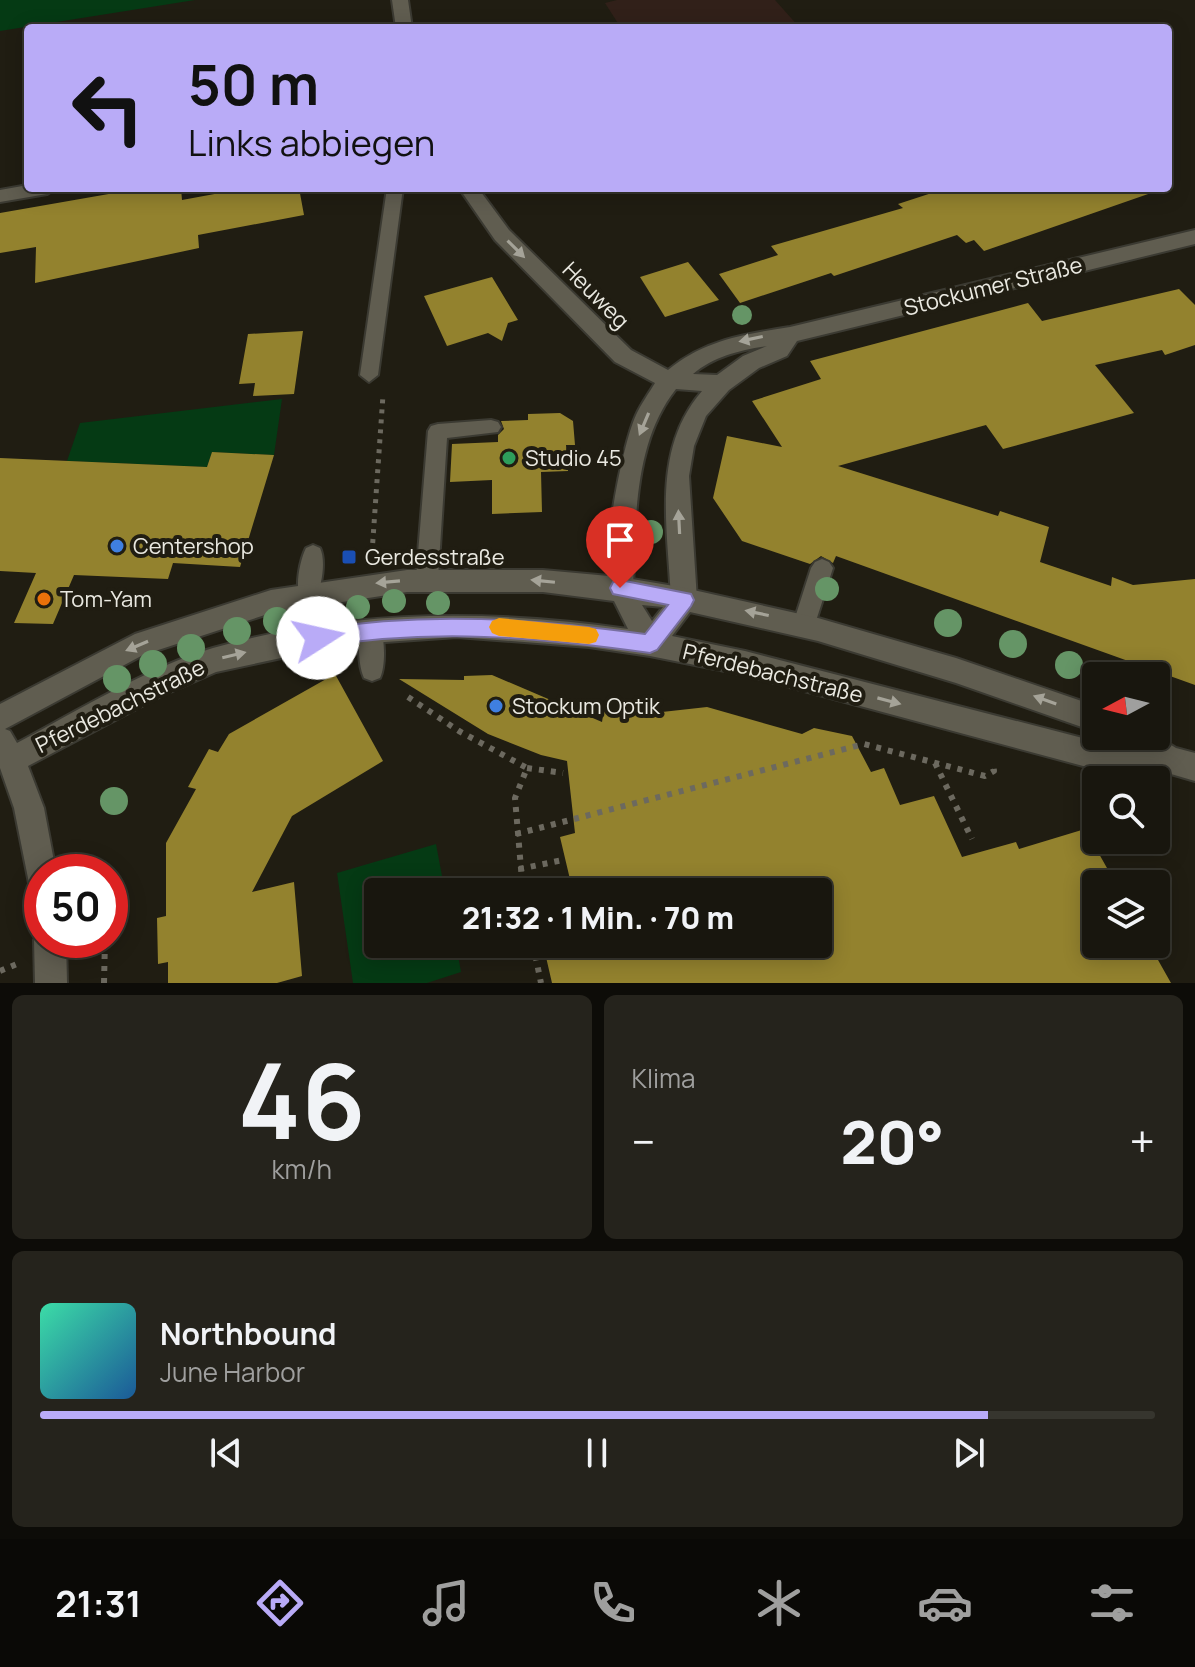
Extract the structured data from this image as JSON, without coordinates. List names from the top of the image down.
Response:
{
  "streets": {
    "main road": ["Stockumer Straße", "Heuweg", "Pferdebachstraße"]
  },
  "crossings": [
    ["Stockumer Straße", "Heuweg"],
    ["Stockumer Straße", "Pferdebachstraße"]
  ],
  "one_way": ["Heuweg"],
  "places": {
    "other": [
      "Studio 45",
      "Centershop",
      "Tom-Yam",
      "Stockum Optik"
    ],
    "transit": ["Gerdesstraße"]
  },
  "north": "left",
  "page": {
    "turn": ["50 m", "Links abbiegen"],
    "limit": "50",
    "trip": "21:32 · 1 Min. · 70 m",
    "tile": [
      ["46", "km/h"],
      "Klima"
    ],
    "heat": ["−", "20°", "+"],
    "song": ["Northbound", "June Harbor"],
    "tabs": "21:31"
  }
}
